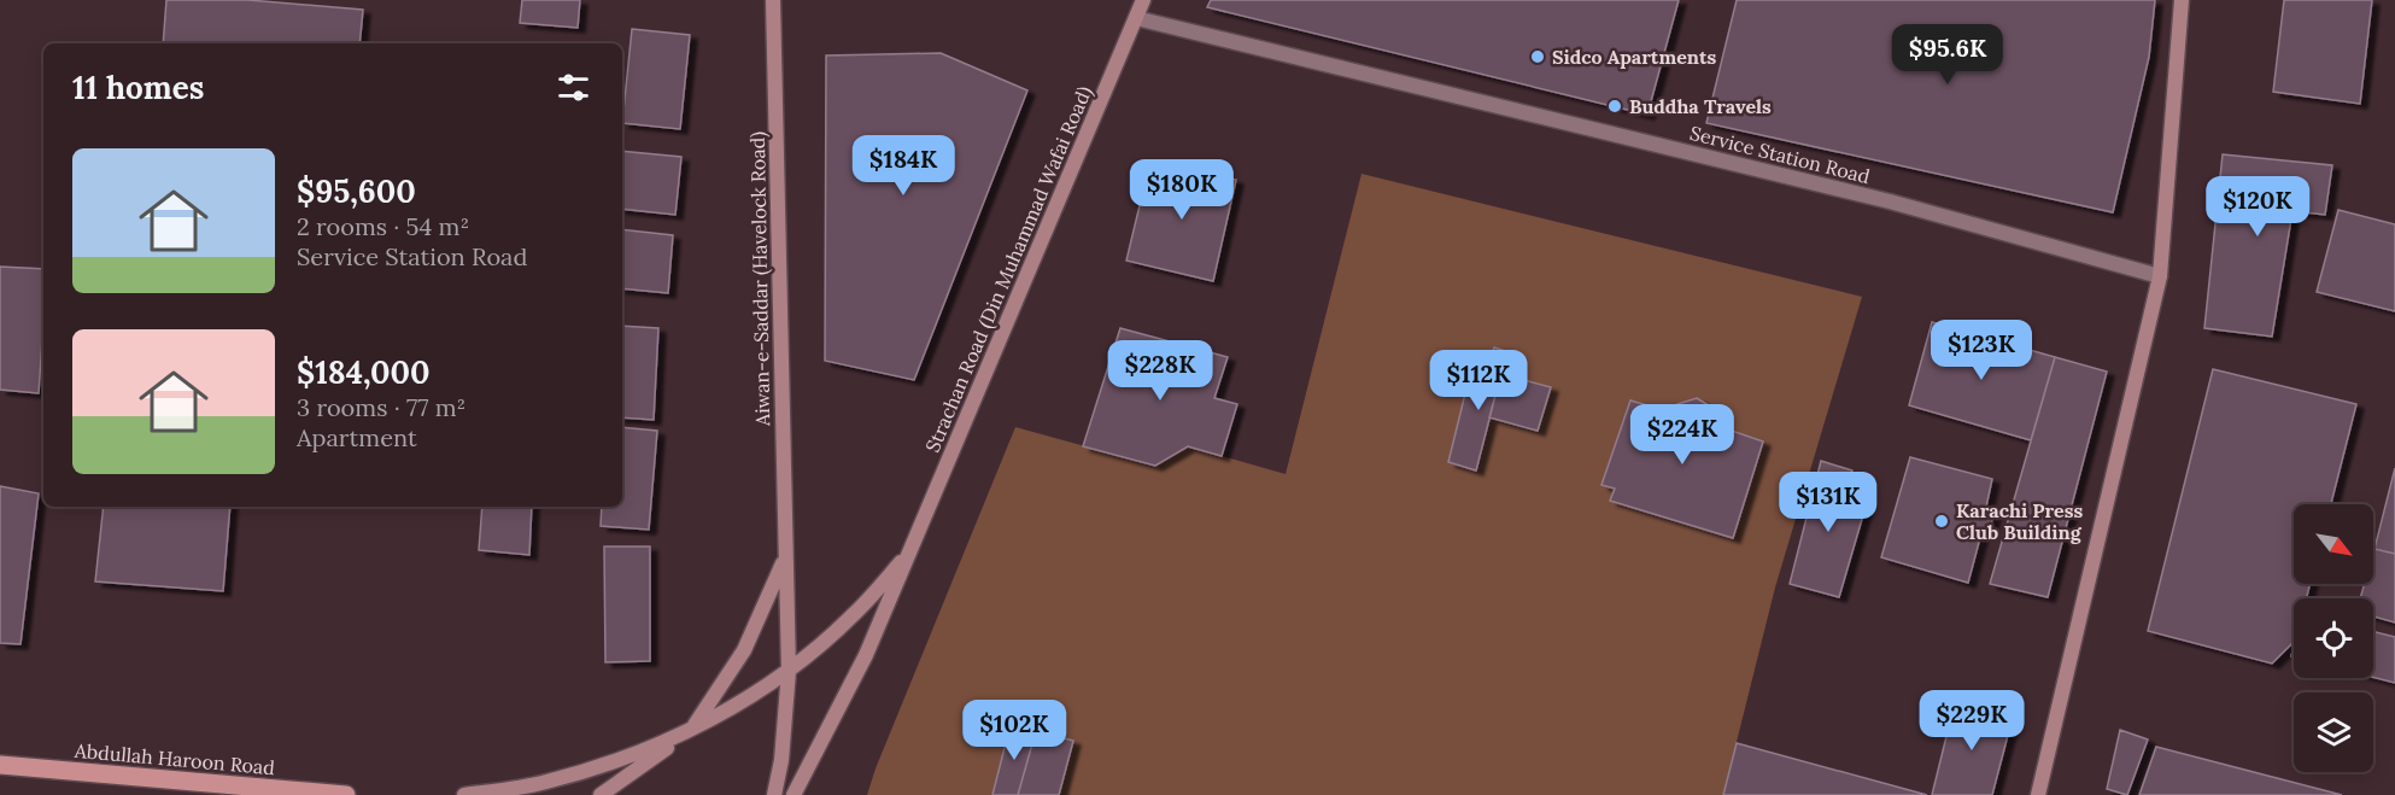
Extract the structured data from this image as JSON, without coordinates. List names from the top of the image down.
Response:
{
  "streets": {
    "main road": ["Strachan Road (Din Muhammad Wafai Road)", "Aiwan-e-Saddar (Havelock Road)", "Abdullah Haroon Road"],
    "street": ["Service Station Road"]
  },
  "crossings": [
    ["Service Station Road", "Strachan Road (Din Muhammad Wafai Road)"]
  ],
  "places": ["Sidco Apartments", "Buddha Travels", "Karachi Press Club Building"],
  "north": "bottom right",
  "page": {
    "price": [
      "$95.6K",
      "$184K",
      "$180K",
      "$120K",
      "$123K",
      "$228K",
      "$112K",
      "$224K",
      "$131K",
      "$229K",
      "$102K"
    ],
    "heading": "11 homes",
    "list": [
      {
        "name": "$95,600",
        "note": "2 rooms · 54 m² · Service Station Road"
      },
      {
        "name": "$184,000",
        "note": "3 rooms · 77 m² · Apartment"
      }
    ]
  }
}
